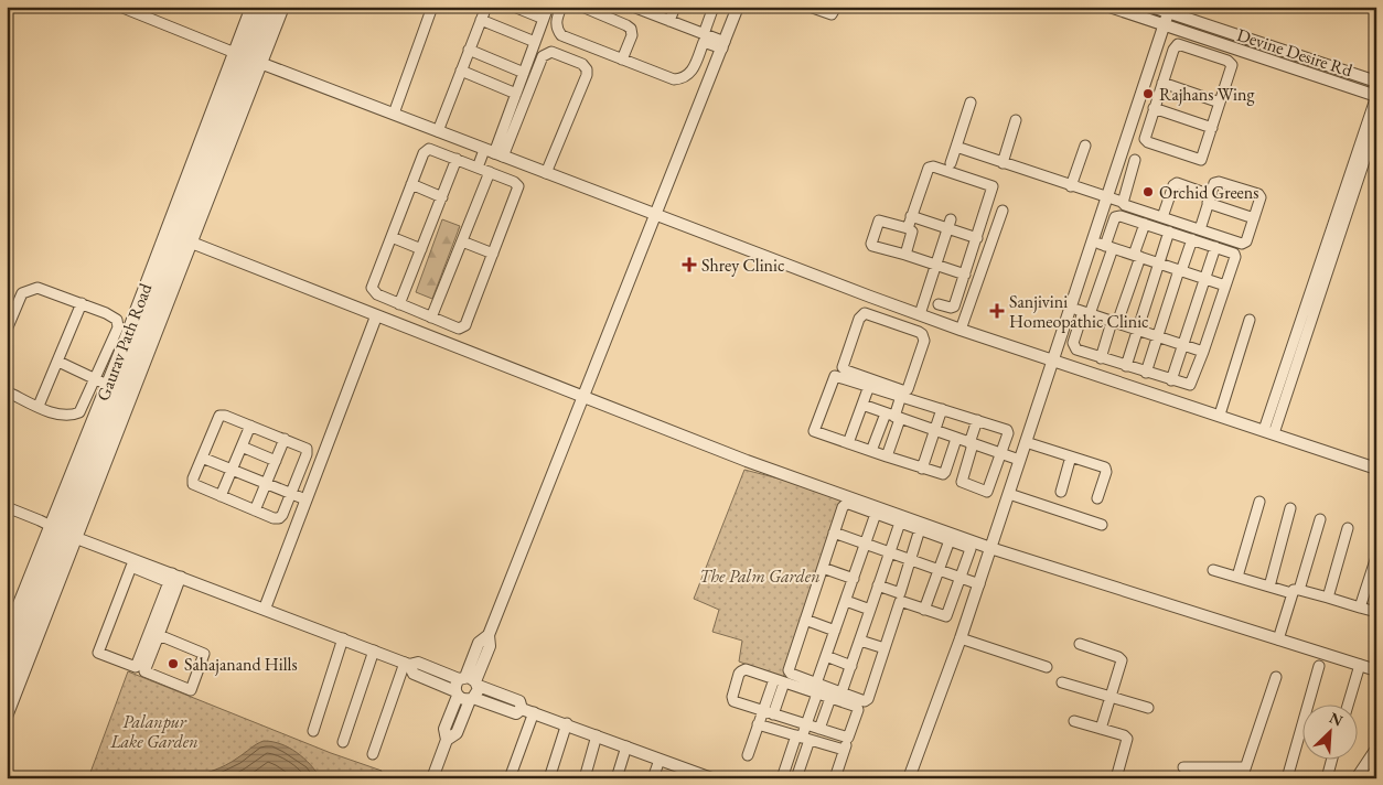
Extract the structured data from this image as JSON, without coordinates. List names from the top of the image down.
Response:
{
  "streets": {
    "main road": ["Gaurav Path Road"],
    "street": ["Devine Desire Rd"]
  },
  "parks": ["The Palm Garden", "Palanpur Lake Garden"],
  "places": {
    "other": ["Rajhans Wing", "Orchid Greens", "Sahajanand Hills"],
    "health": ["Shrey Clinic", "Sanjivini Homeopathic Clinic"]
  },
  "north": "top right"
}
